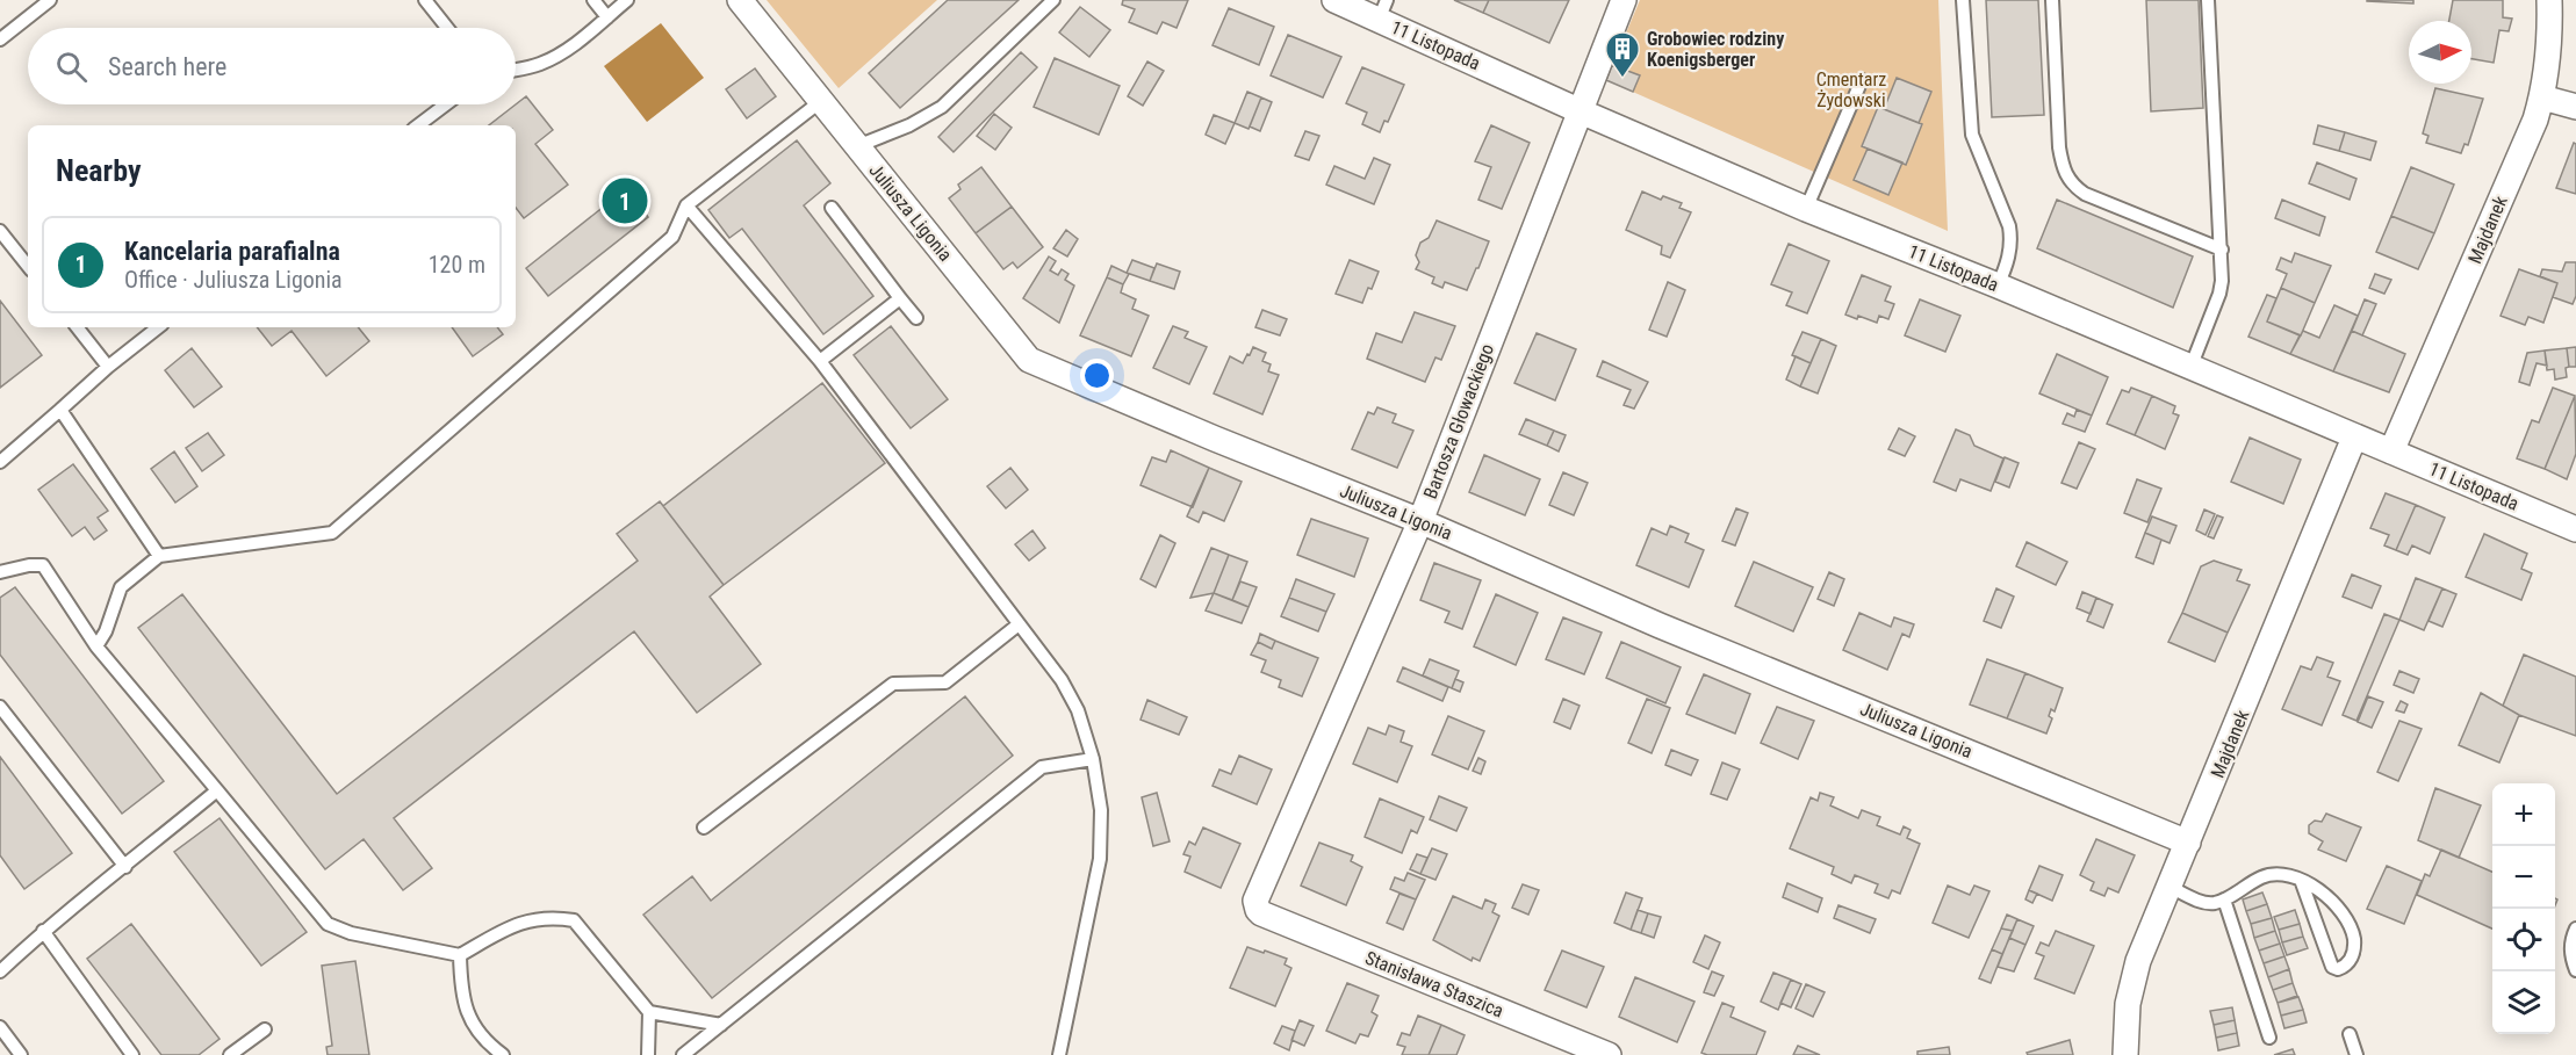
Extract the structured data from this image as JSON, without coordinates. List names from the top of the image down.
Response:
{
  "streets": {
    "street": [
      "11 Listopada",
      "Juliusza Ligonia",
      "Majdanek",
      "Bartosza Głowackiego",
      "Stanisława Staszica"
    ]
  },
  "crossings": [
    ["11 Listopada", "Majdanek"],
    ["11 Listopada", "Bartosza Głowackiego"],
    ["Juliusza Ligonia", "Majdanek"],
    ["Juliusza Ligonia", "Bartosza Głowackiego"],
    ["Bartosza Głowackiego", "Stanisława Staszica"]
  ],
  "parks": ["Cmentarz Żydowski"],
  "places": {
    "building": ["Grobowiec rodziny Koenigsberger"]
  },
  "north": "right",
  "page": {
    "search": "Search here",
    "heading": "Nearby",
    "pins": "1",
    "list": [
      {
        "mark": "1",
        "name": "Kancelaria parafialna",
        "note": "Office · Juliusza Ligonia",
        "value": "120 m"
      }
    ],
    "map_buttons": ["+", "−"]
  }
}
